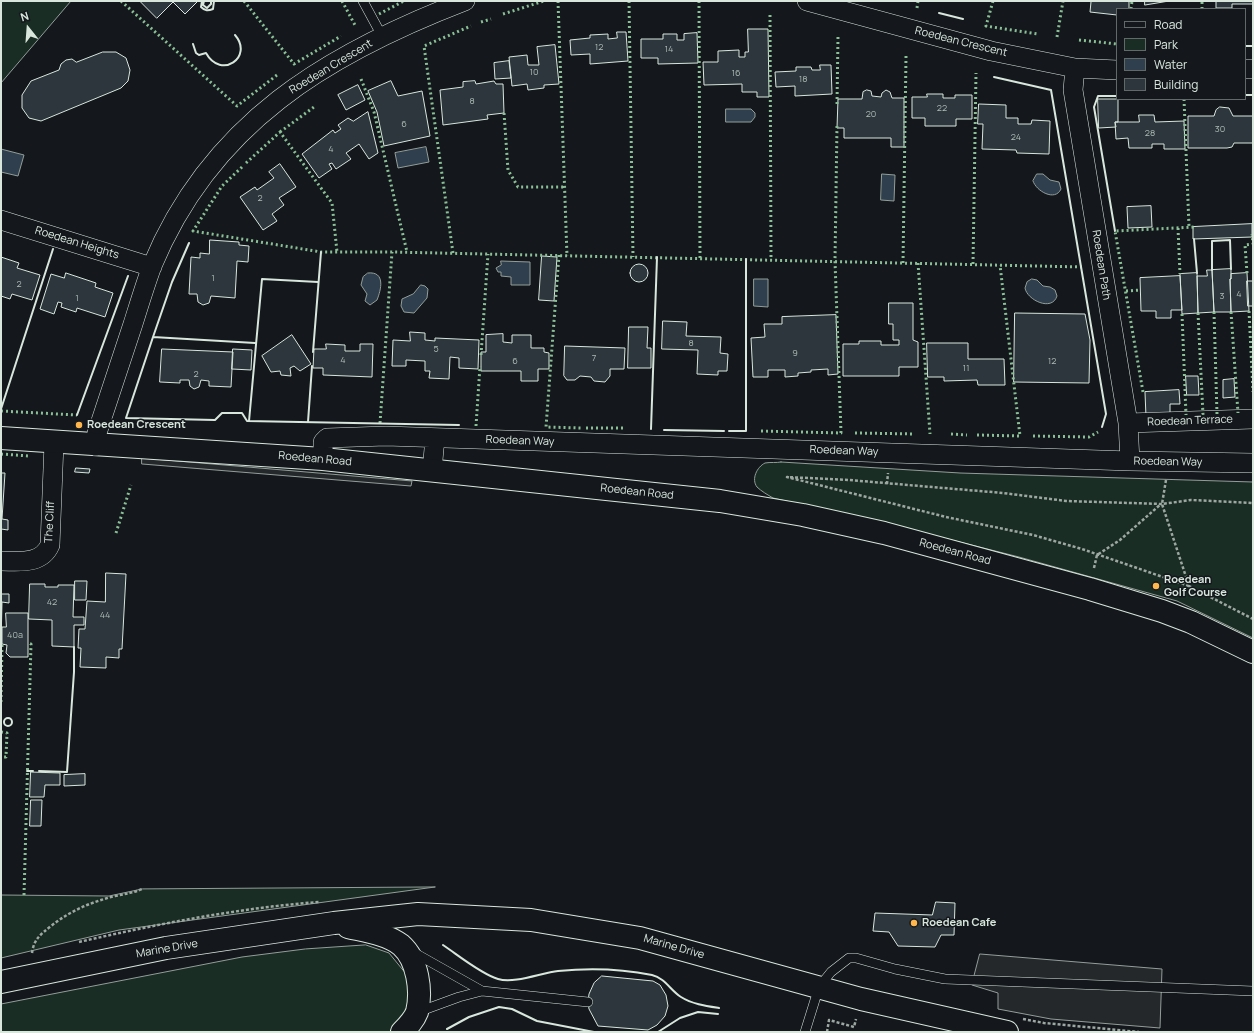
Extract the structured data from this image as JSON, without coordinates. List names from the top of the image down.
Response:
{
  "streets": {
    "main road": ["Roedean Road", "Marine Drive"],
    "street": [
      "Roedean Crescent",
      "Roedean Heights",
      "Roedean Path",
      "Roedean Terrace",
      "Roedean Way",
      "The Cliff"
    ]
  },
  "crossings": [
    ["Roedean Crescent", "Roedean Heights"],
    ["Roedean Crescent", "Roedean Path"],
    ["Roedean Crescent", "Roedean Road"],
    ["Roedean Path", "Roedean Terrace"],
    ["Roedean Path", "Roedean Way"],
    ["Roedean Way", "Roedean Road"],
    ["Roedean Road", "The Cliff"]
  ],
  "places": ["Roedean Crescent", "Roedean Golf Course", "Roedean Cafe"],
  "house_numbers": [
    "12",
    "14",
    "10",
    "16",
    "18",
    "8",
    "22",
    "20",
    "6",
    "30",
    "28",
    "24",
    "4",
    "2",
    "1",
    "2",
    "4",
    "3",
    "1",
    "8",
    "5",
    "9",
    "7",
    "4",
    "6",
    "12",
    "11",
    "2",
    "42",
    "44",
    "40a"
  ],
  "legend": [
    "Road",
    "Park",
    "Water",
    "Building"
  ],
  "north": "top"
}
